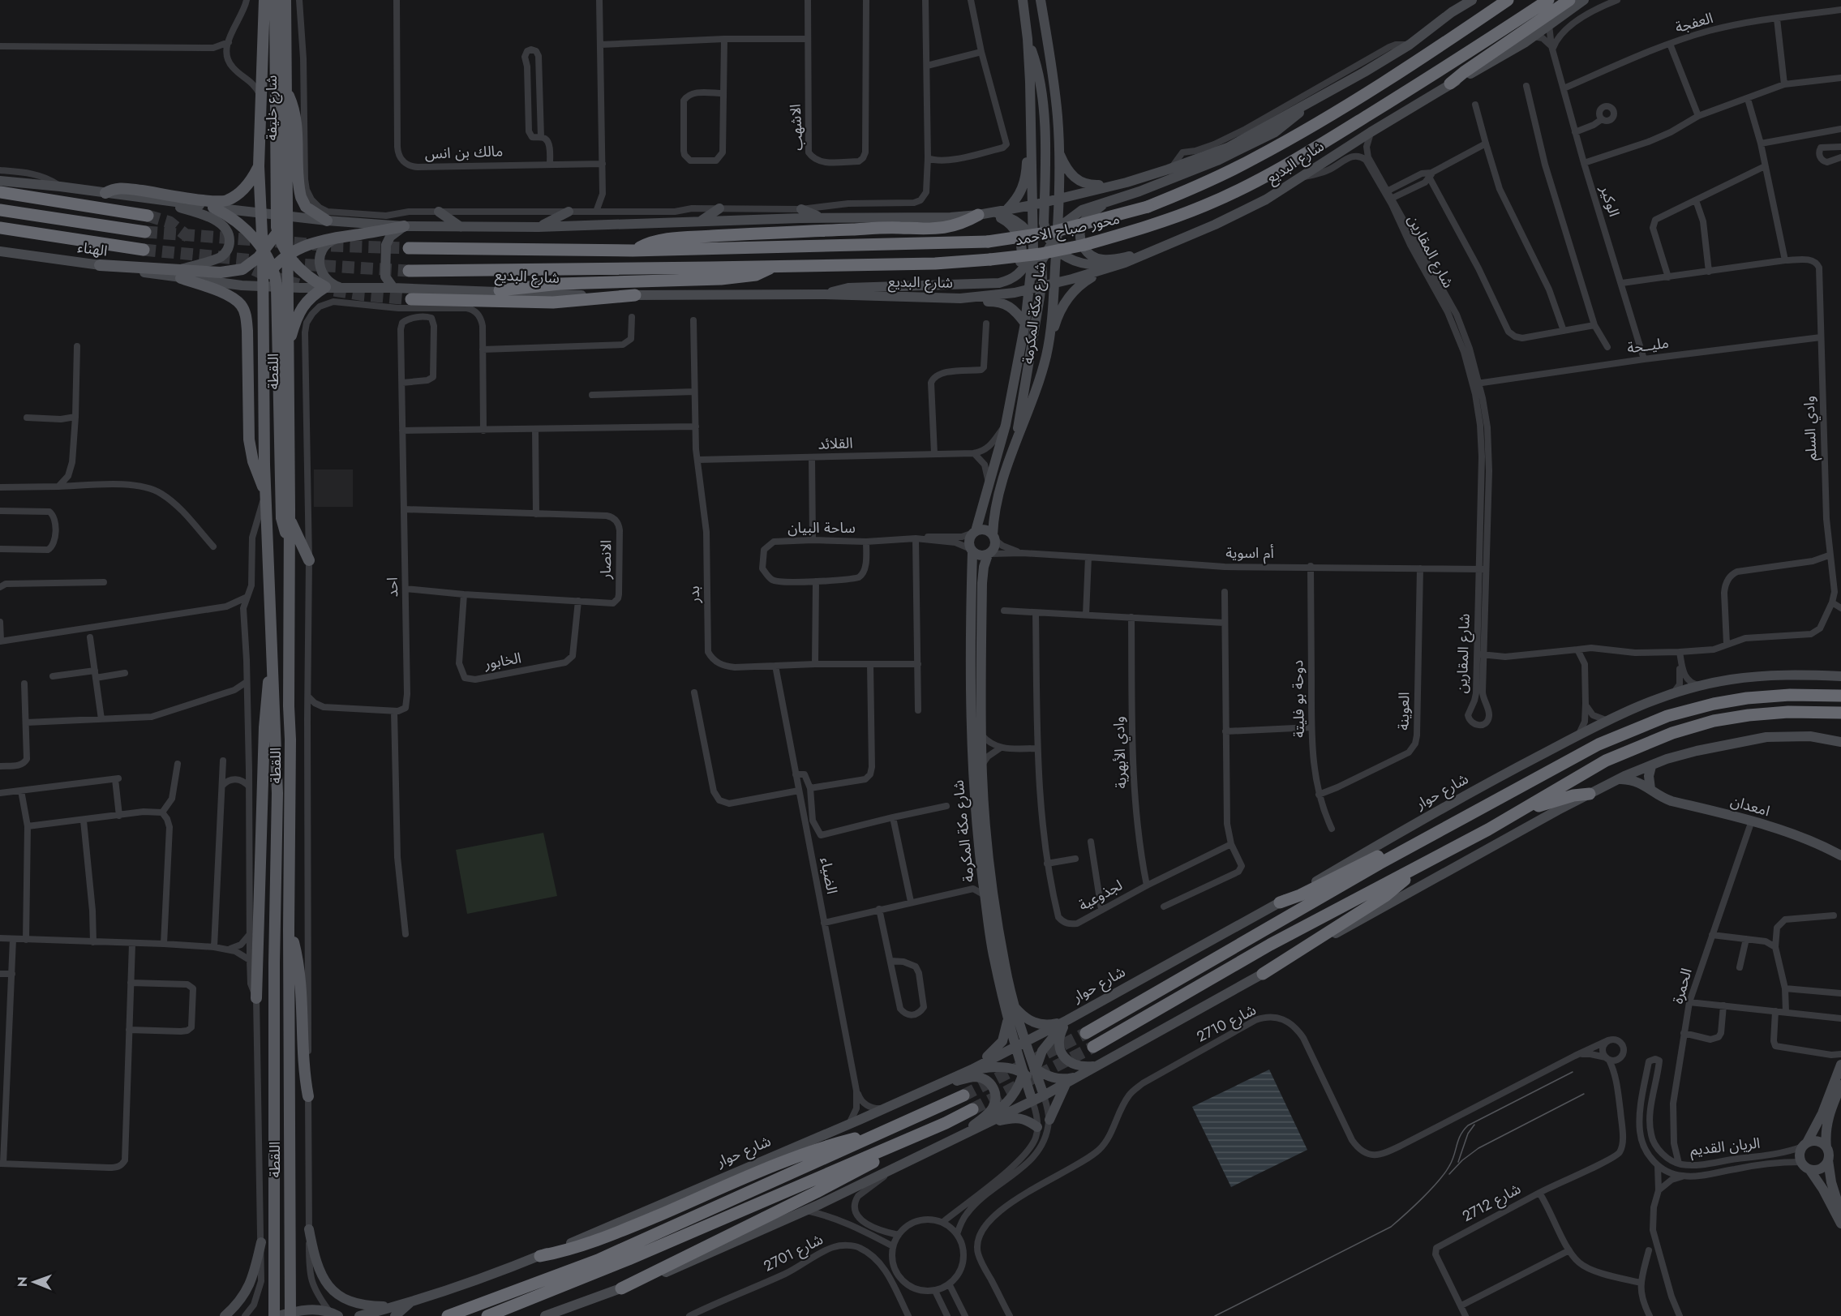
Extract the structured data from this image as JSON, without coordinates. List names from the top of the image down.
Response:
{
  "streets": {
    "highway": ["شارع البديع", "محور صباح الاحمد", "الهناء"],
    "main road": [
      "شارع خليفة",
      "شارع مكة المكرمة",
      "اللقطة",
      "شارع حوار",
      "امعدان"
    ],
    "street": [
      "العفجة",
      "الاشهب",
      "مالك بن انس",
      "الوكير",
      "شارع المقارين",
      "مليــحة",
      "وادي السلم",
      "القلائد",
      "ساحة البيان",
      "أم اسوية",
      "الانصار",
      "احد",
      "بدر",
      "الخابور",
      "دوحة بو فليتة",
      "العوينة",
      "وادي الأبهرية",
      "الضياء",
      "لجذوعية",
      "الحمرة",
      "شارع 2710",
      "الريان القديم",
      "شارع 2712",
      "شارع 2701"
    ]
  },
  "crossings": [
    ["العفجة", "الوكير"],
    ["شارع خليفة", "اللقطة"],
    ["شارع البديع", "الوكير"],
    ["شارع البديع", "محور صباح الاحمد"],
    ["شارع البديع", "شارع المقارين"],
    ["شارع البديع", "شارع مكة المكرمة"],
    ["شارع البديع", "اللقطة"],
    ["الوكير", "مليــحة"],
    ["شارع المقارين", "مليــحة"],
    ["شارع المقارين", "أم اسوية"],
    ["شارع مكة المكرمة", "ساحة البيان"],
    ["شارع مكة المكرمة", "أم اسوية"],
    ["شارع مكة المكرمة", "شارع حوار"],
    ["مليــحة", "وادي السلم"],
    ["القلائد", "بدر"],
    ["ساحة البيان", "أم اسوية"],
    ["أم اسوية", "دوحة بو فليتة"],
    ["أم اسوية", "العوينة"],
    ["الانصار", "احد"],
    ["الانصار", "الخابور"],
    ["بدر", "الضياء"],
    ["دوحة بو فليتة", "العوينة"],
    ["وادي الأبهرية", "لجذوعية"],
    ["شارع حوار", "الضياء"],
    ["امعدان", "الحمرة"],
    ["الحمرة", "الريان القديم"]
  ],
  "north": "left"
}
